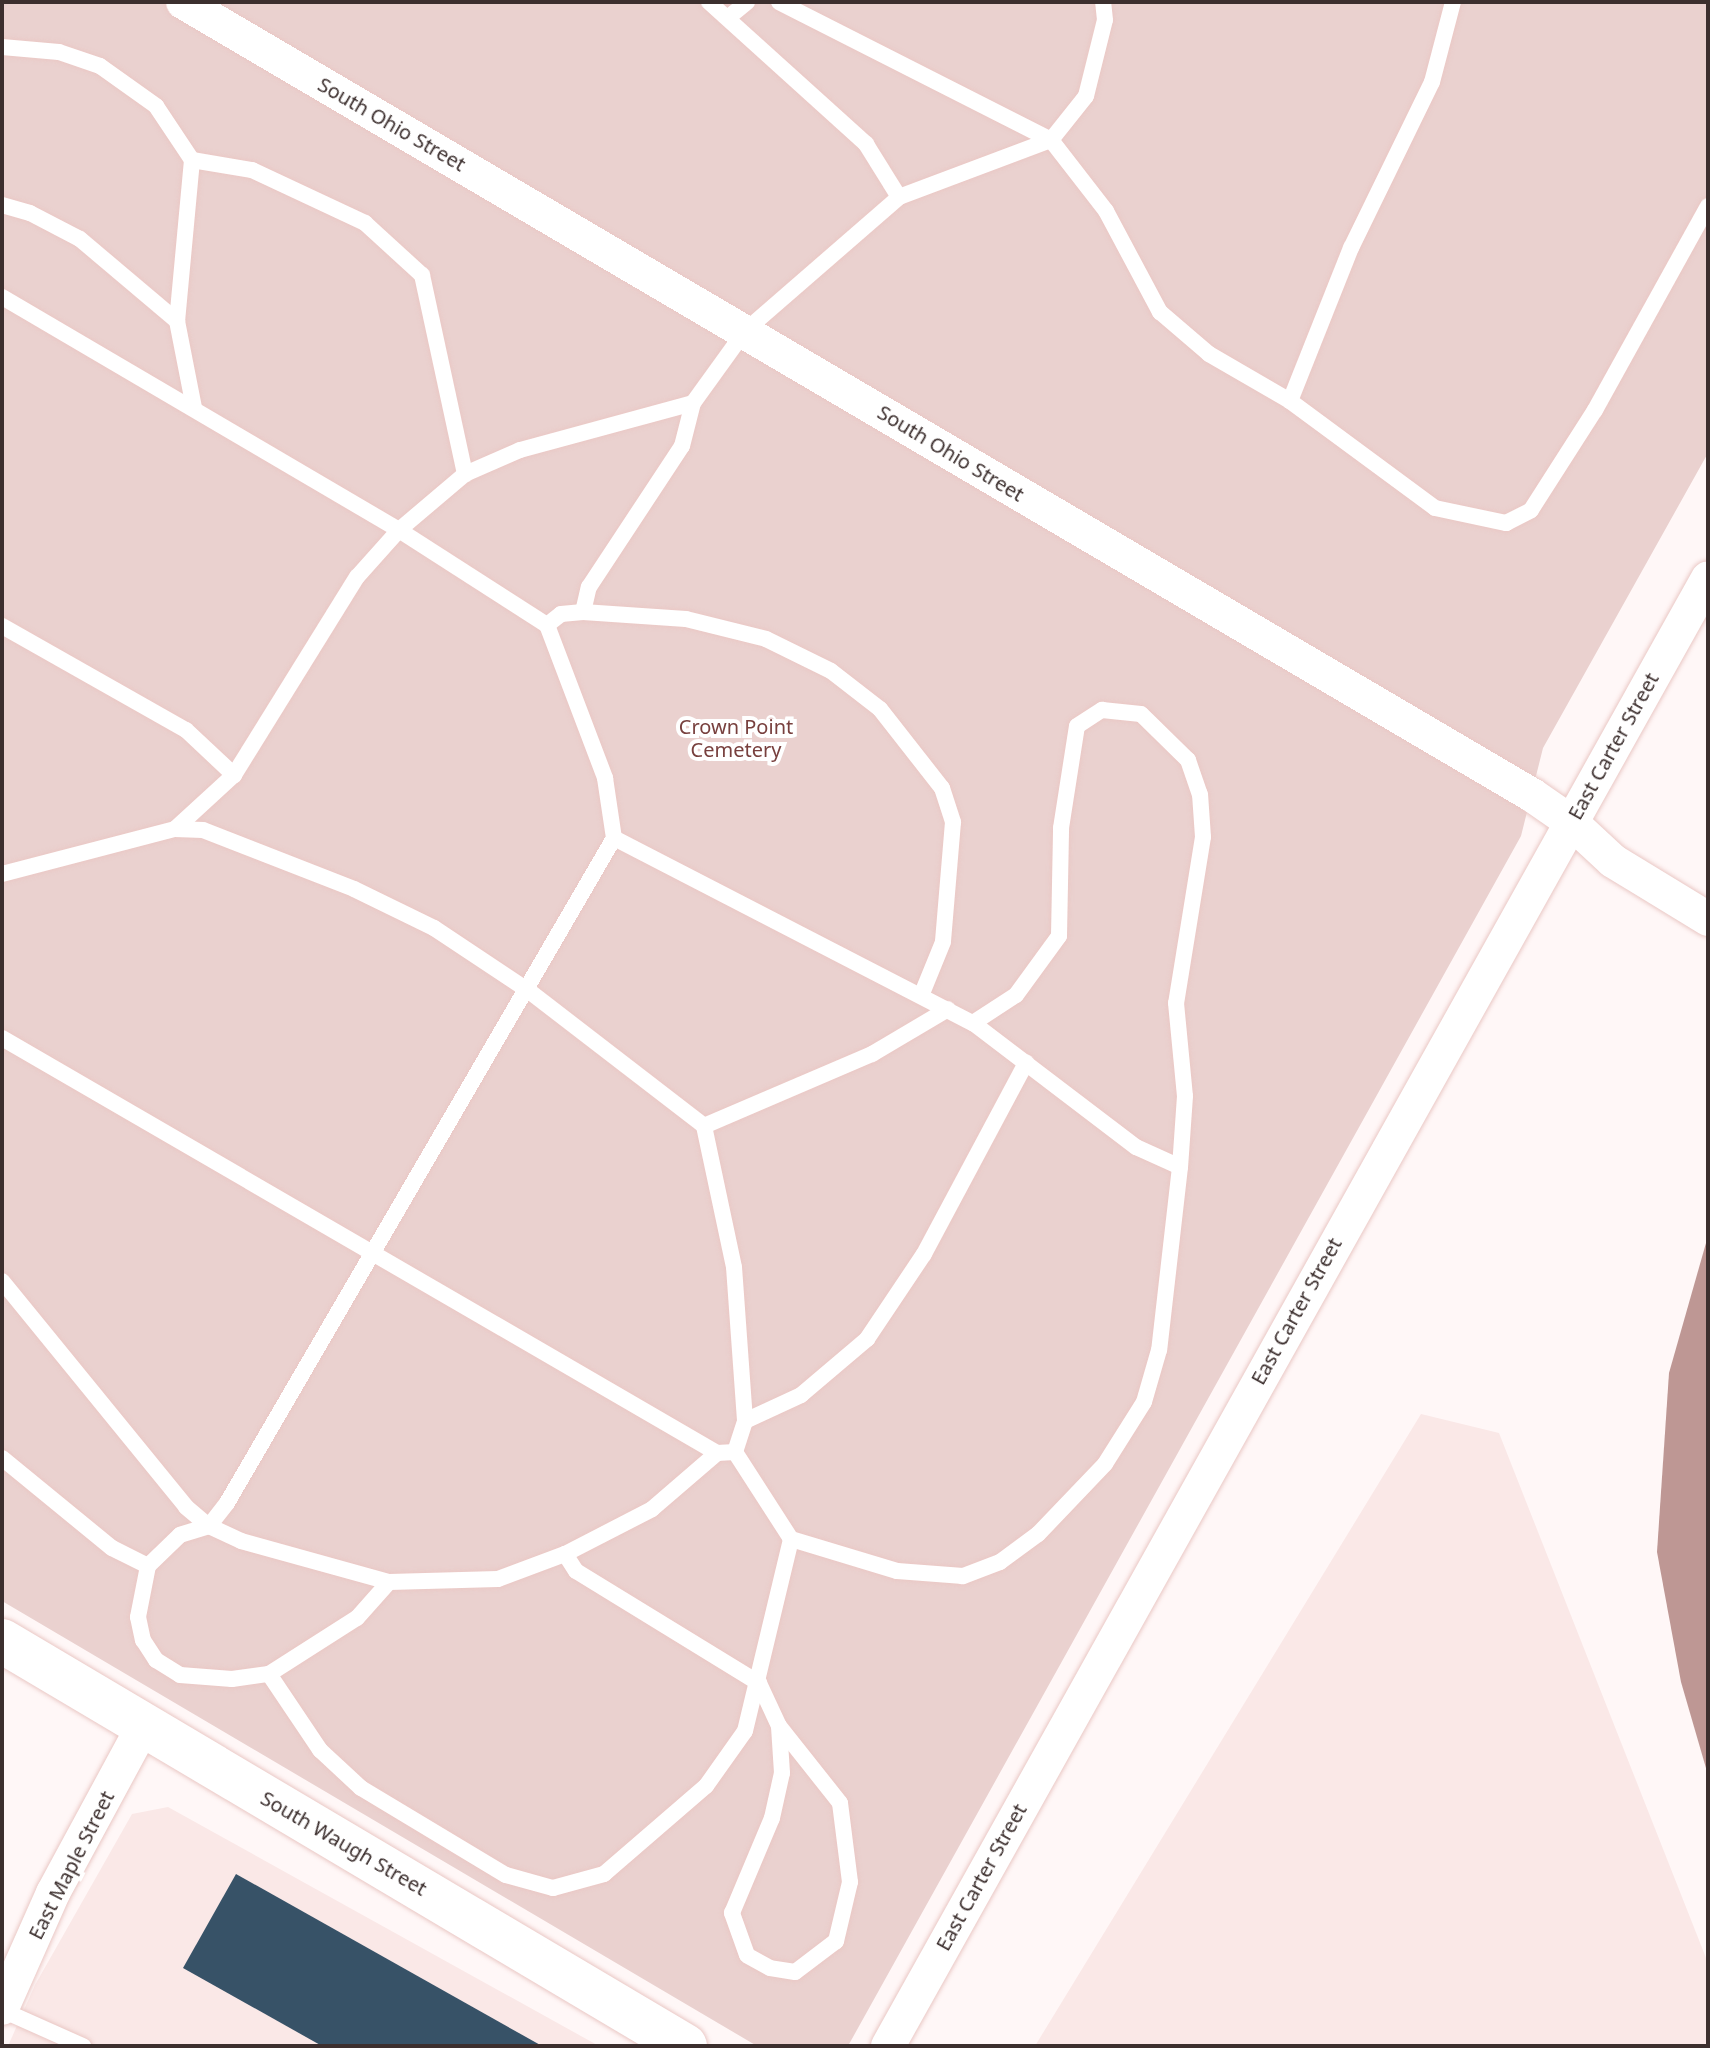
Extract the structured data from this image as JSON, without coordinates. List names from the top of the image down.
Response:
{
  "streets": {
    "street": [
      "South Ohio Street",
      "East Carter Street",
      "South Waugh Street",
      "East Maple Street"
    ]
  },
  "crossings": [
    ["South Ohio Street", "East Carter Street"],
    ["South Waugh Street", "East Maple Street"]
  ],
  "parks": ["Crown Point Cemetery"]
}
